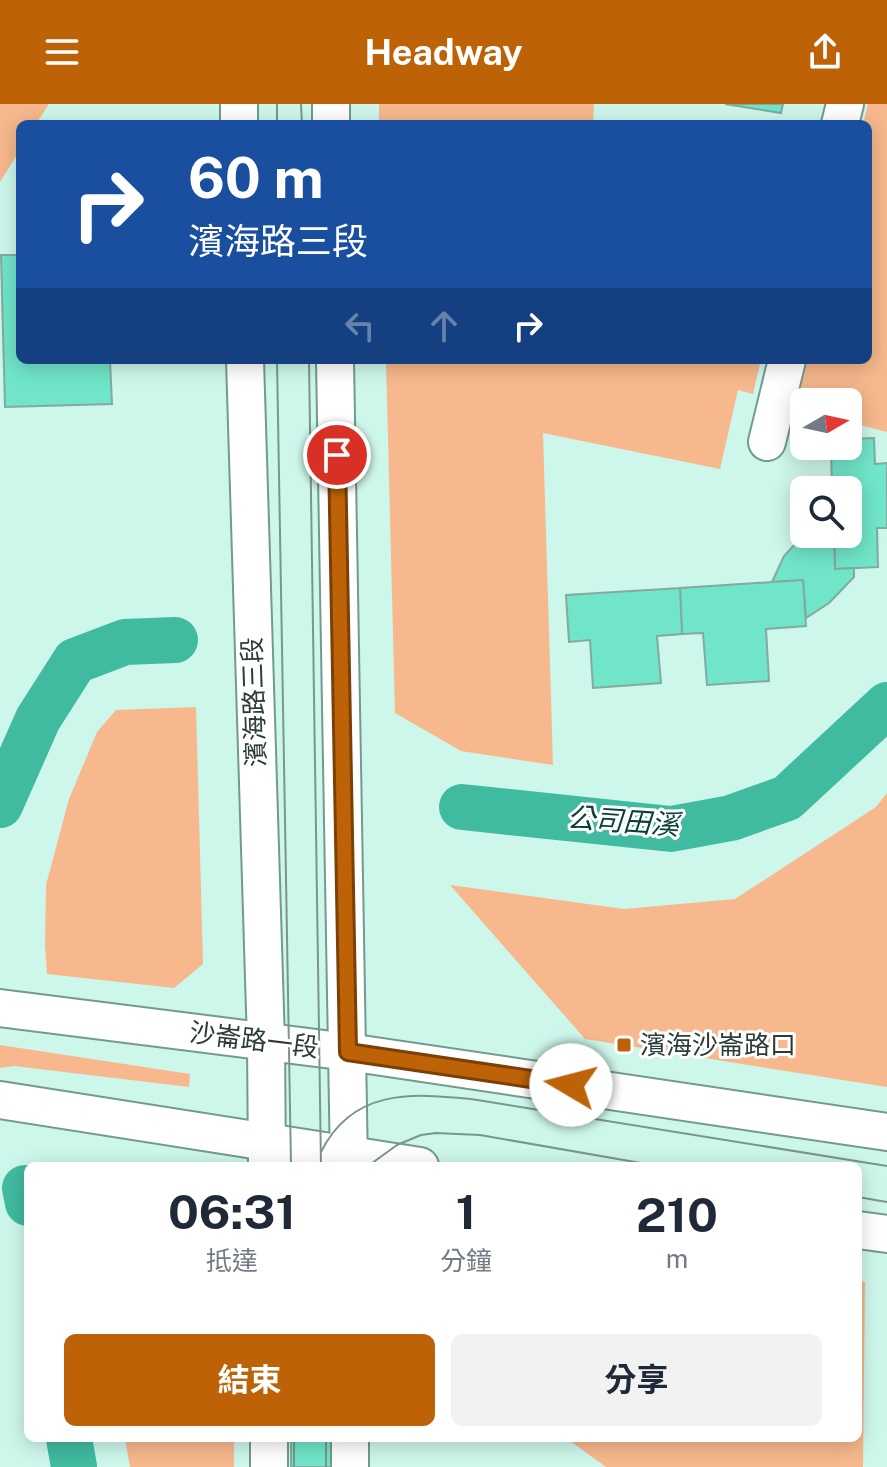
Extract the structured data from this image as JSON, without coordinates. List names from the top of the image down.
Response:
{
  "streets": {
    "street": ["濱海路三段", "沙崙路一段"]
  },
  "crossings": [
    ["濱海路三段", "沙崙路一段"]
  ],
  "water": ["公司田溪"],
  "places": {
    "transit": ["濱海沙崙路口"]
  },
  "north": "right",
  "page": {
    "header": "Headway",
    "turn": ["60 m", "濱海路三段"],
    "eta": [
      "06:31",
      "抵達",
      "1",
      "分鐘",
      "210",
      "m"
    ],
    "buttons": ["結束", "分享"]
  }
}
